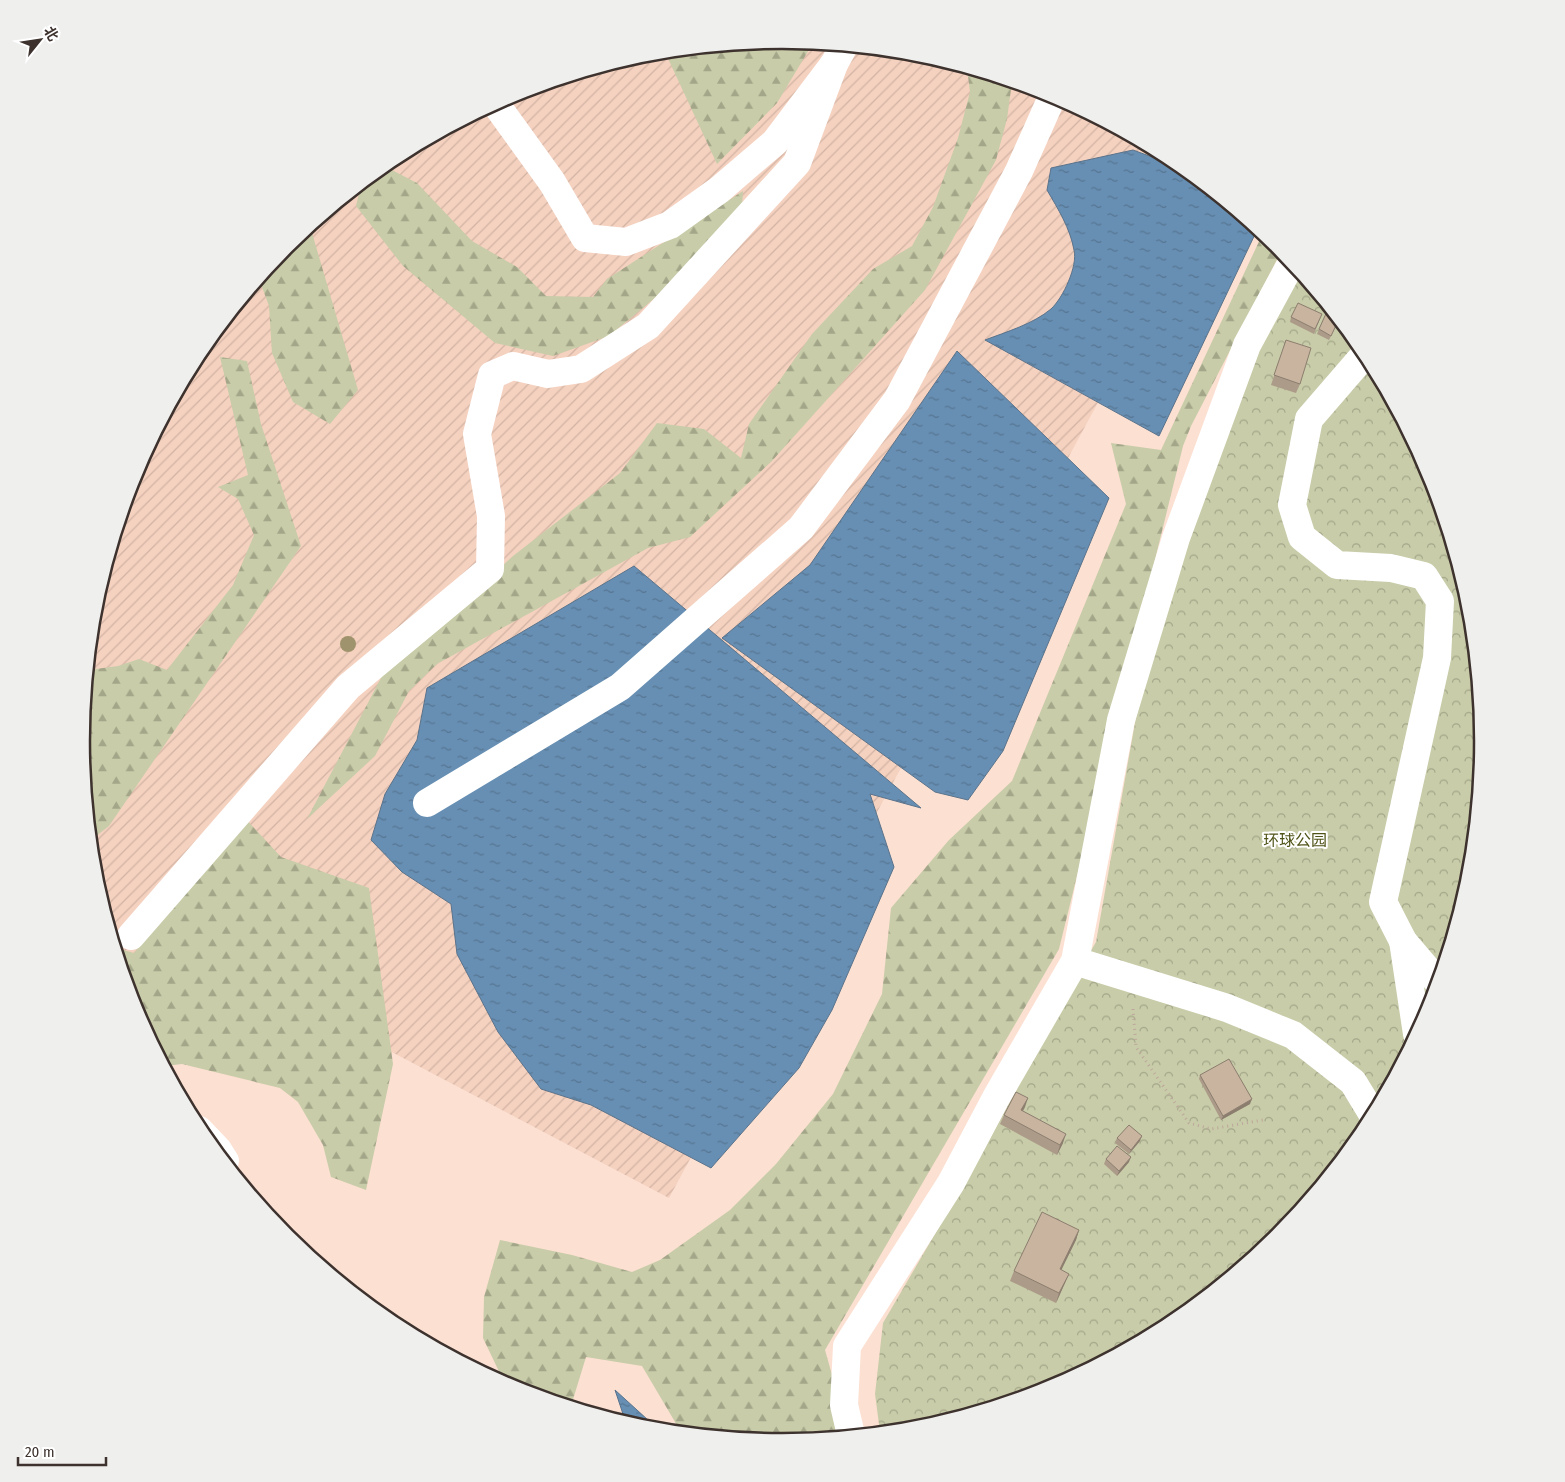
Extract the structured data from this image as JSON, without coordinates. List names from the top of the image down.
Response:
{
  "parks": ["环球公园"],
  "scale_bar": "20 m",
  "north": "top right"
}
